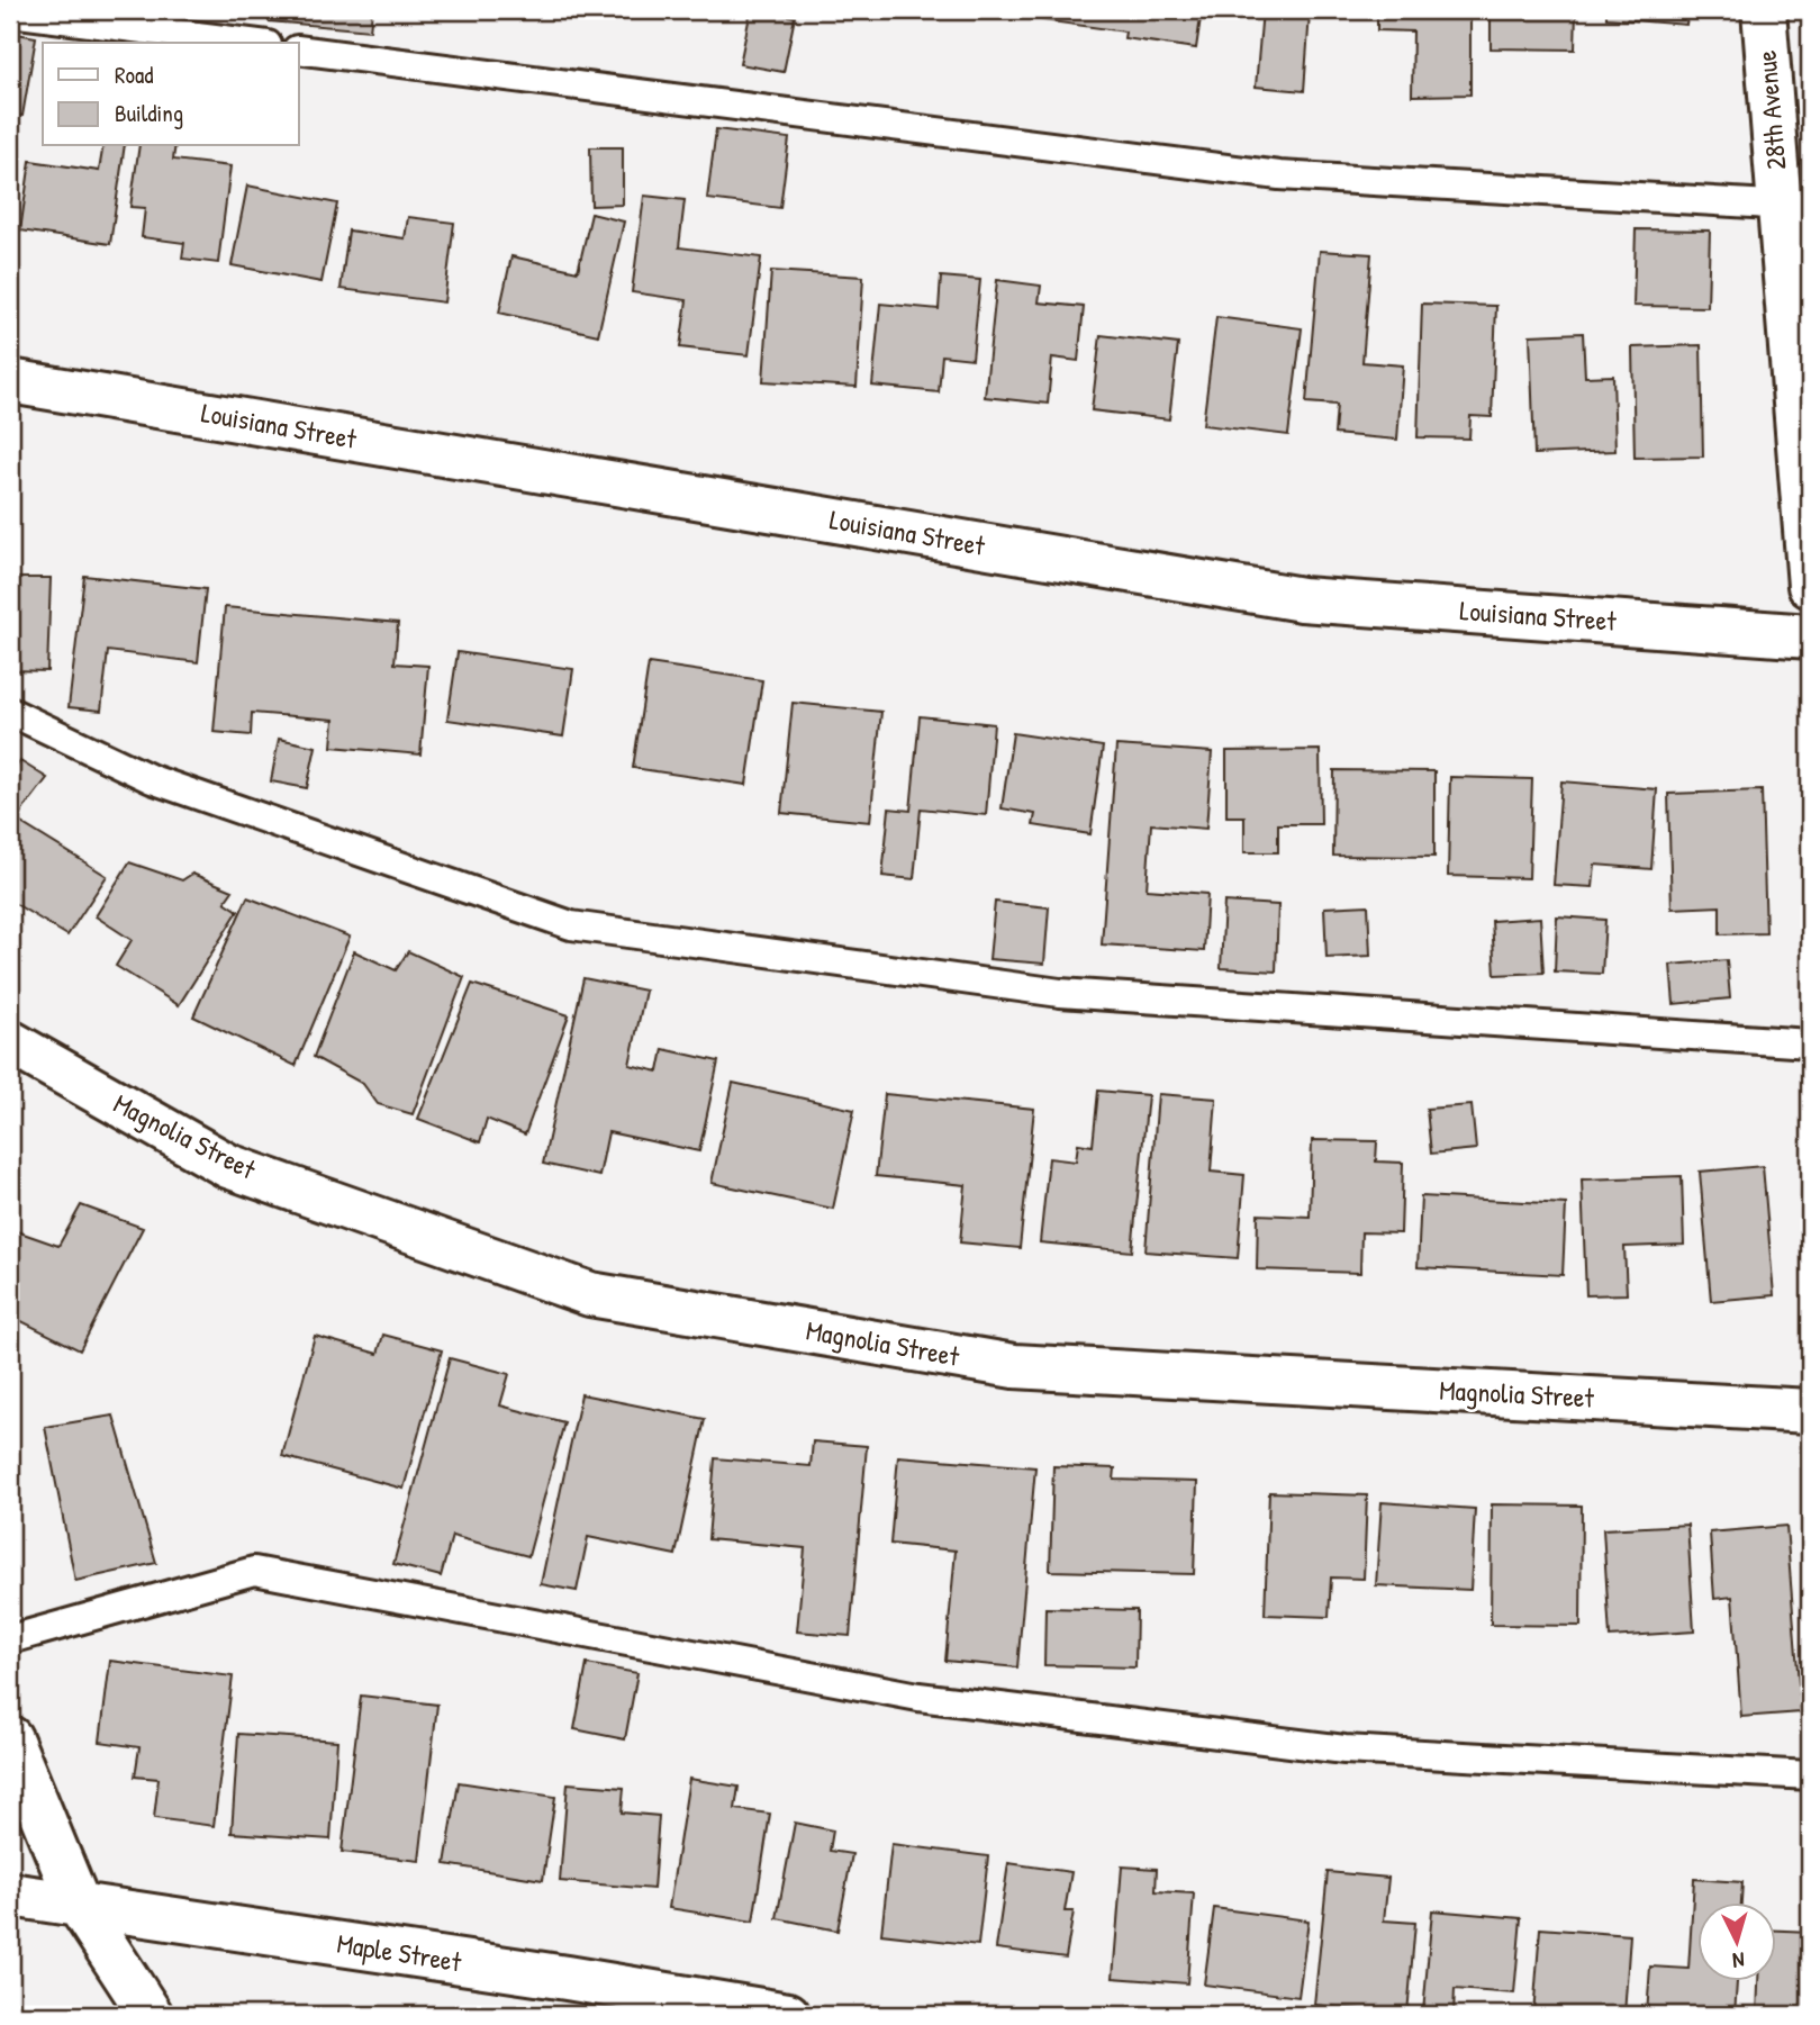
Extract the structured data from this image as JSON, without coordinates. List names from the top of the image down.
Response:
{
  "streets": {
    "street": [
      "28th Avenue",
      "Louisiana Street",
      "Magnolia Street",
      "Maple Street"
    ]
  },
  "legend": ["Road", "Building"],
  "north": "bottom"
}
